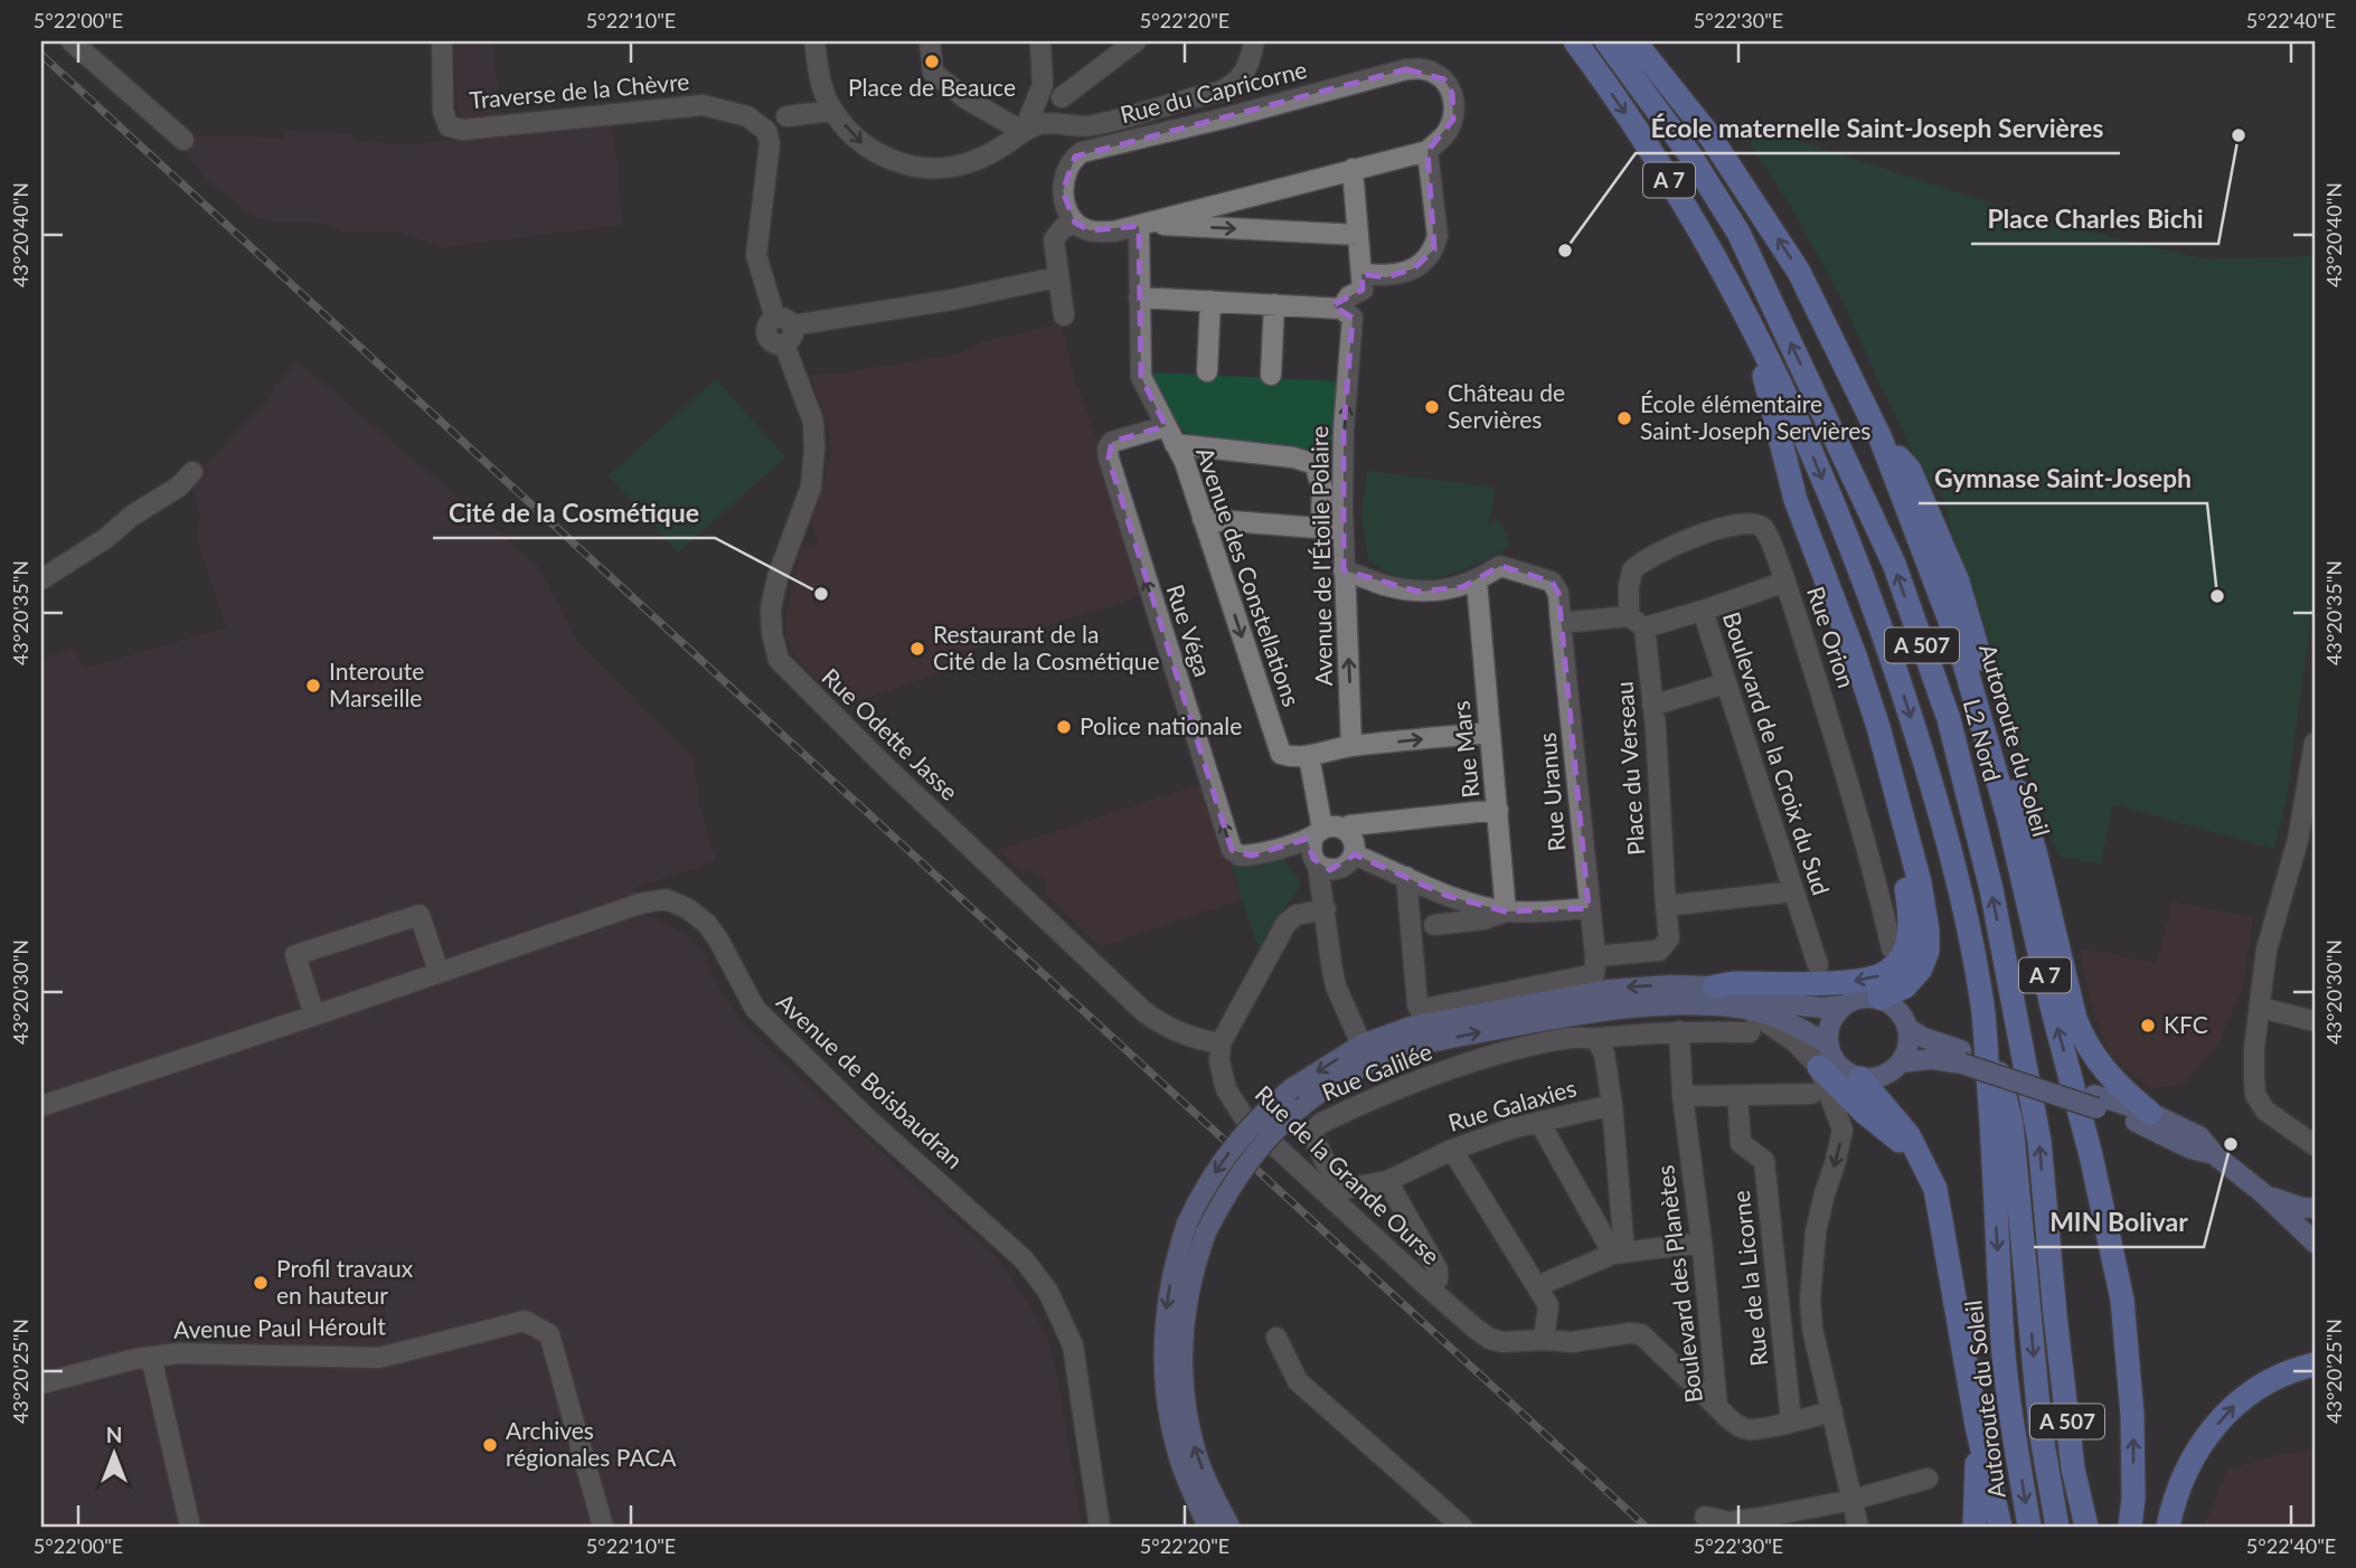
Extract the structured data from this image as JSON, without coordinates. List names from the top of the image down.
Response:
{
  "streets": {
    "highway": [
      "A 7",
      "A 507",
      "L2 Nord",
      "Autoroute du Soleil"
    ],
    "street": [
      "Traverse de la Chèvre",
      "Rue du Capricorne",
      "Avenue de l'Étoile Polaire",
      "Avenue des Constellations",
      "Rue Véga",
      "Rue Orion",
      "Rue Odette Jasse",
      "Rue Mars",
      "Boulevard de la Croix du Sud",
      "Place du Verseau",
      "Rue Uranus",
      "Rue Galilée",
      "Avenue de Boisbaudran",
      "Rue Galaxies",
      "Rue de la Grande Ourse",
      "Rue de la Licorne",
      "Boulevard des Planètes",
      "Avenue Paul Héroult"
    ]
  },
  "crossings": [
    ["Traverse de la Chèvre", "Rue Odette Jasse"],
    ["Avenue des Constellations", "Rue Véga"],
    ["Rue Orion", "Boulevard de la Croix du Sud"],
    ["Rue Orion", "Place du Verseau"],
    ["A 507", "Autoroute du Soleil"],
    ["Rue Odette Jasse", "Rue de la Grande Ourse"],
    ["Boulevard de la Croix du Sud", "Place du Verseau"],
    ["Boulevard de la Croix du Sud", "Rue Uranus"],
    ["Place du Verseau", "Rue Uranus"],
    ["Rue Galilée", "Rue Galaxies"],
    ["Rue Galilée", "Boulevard des Planètes"],
    ["Rue de la Licorne", "Boulevard des Planètes"]
  ],
  "one_way": ["Avenue des Constellations"],
  "places": [
    "Place de Beauce",
    "Place Charles Bichi",
    "École maternelle Saint-Joseph Servières",
    "Château de Servières",
    "École élémentaire Saint-Joseph Servières",
    "Cité de la Cosmétique",
    "Gymnase Saint-Joseph",
    "Restaurant de la Cité de la Cosmétique",
    "Interoute Marseille",
    "Police nationale",
    "KFC",
    "MIN Bolivar",
    "Profil travaux en hauteur",
    "Archives régionales PACA"
  ],
  "north": "top",
  "coordinates": [
    "5°22'00\"E",
    "5°22'10\"E",
    "5°22'20\"E",
    "5°22'30\"E",
    "5°22'40\"E",
    "43°20'40\"N",
    "43°20'35\"N",
    "43°20'30\"N",
    "43°20'25\"N"
  ]
}
